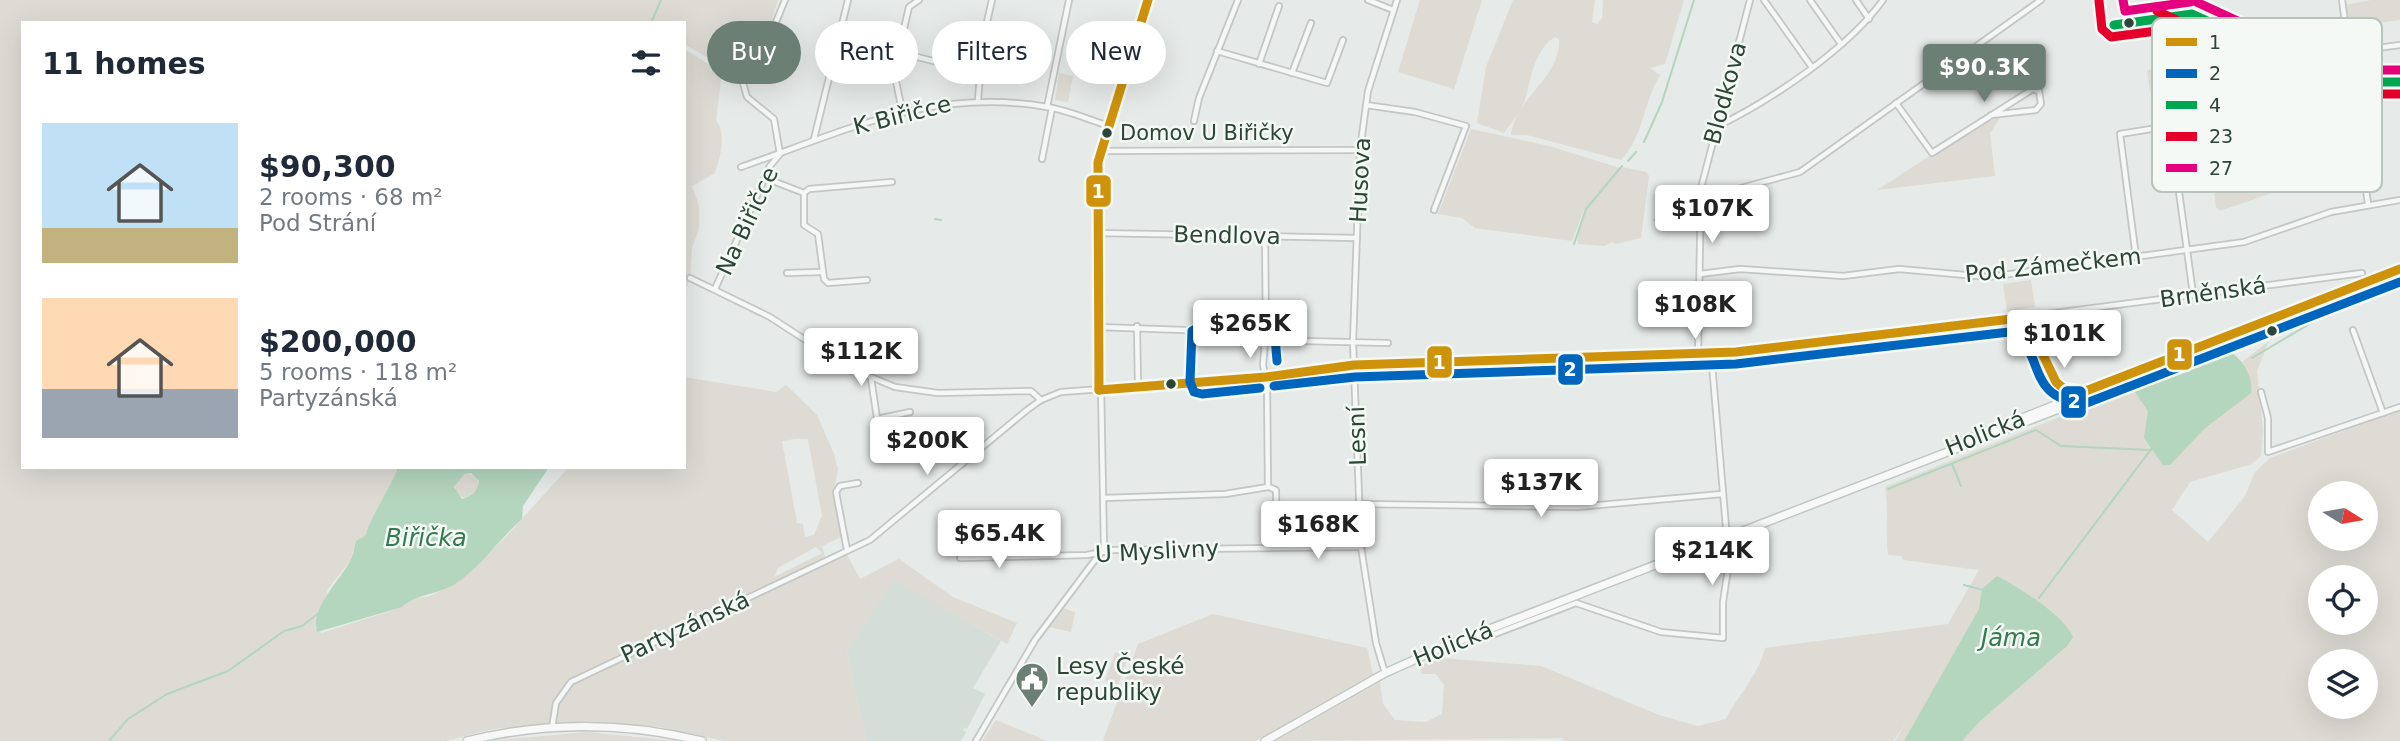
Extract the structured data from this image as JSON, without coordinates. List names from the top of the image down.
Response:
{
  "streets": {
    "main road": ["Holická"],
    "street": [
      "Blodkova",
      "K Biřičce",
      "Husova",
      "Na Biřičce",
      "Bendlova",
      "Pod Zámečkem",
      "Brněnská",
      "Lesní",
      "U Myslivny",
      "Partyzánská"
    ]
  },
  "crossings": [
    ["Blodkova", "Pod Zámečkem"],
    ["Blodkova", "Brněnská"],
    ["K Biřičce", "Na Biřičce"],
    ["Husova", "Bendlova"],
    ["Husova", "Brněnská"],
    ["Husova", "Lesní"],
    ["Brněnská", "Lesní"],
    ["Brněnská", "Partyzánská"],
    ["Holická", "Lesní"],
    ["Lesní", "U Myslivny"]
  ],
  "water": ["Biřička", "Jáma"],
  "places": {
    "other": ["Domov U Biřičky"],
    "public building": ["Lesy České republiky"]
  },
  "lines": [
    "transit line 1",
    "transit line 27",
    "transit line 23",
    "transit line 4",
    "transit line 2"
  ],
  "legend": [
    "1",
    "2",
    "4",
    "23",
    "27"
  ],
  "north": "right",
  "page": {
    "chip": [
      "Buy",
      "Rent",
      "Filters",
      "New"
    ],
    "heading": "11 homes",
    "price": [
      "$90.3K",
      "$107K",
      "$108K",
      "$265K",
      "$101K",
      "$112K",
      "$200K",
      "$137K",
      "$168K",
      "$65.4K",
      "$214K"
    ],
    "list": [
      {
        "name": "$90,300",
        "note": "2 rooms · 68 m² · Pod Strání"
      },
      {
        "name": "$200,000",
        "note": "5 rooms · 118 m² · Partyzánská"
      }
    ]
  }
}
